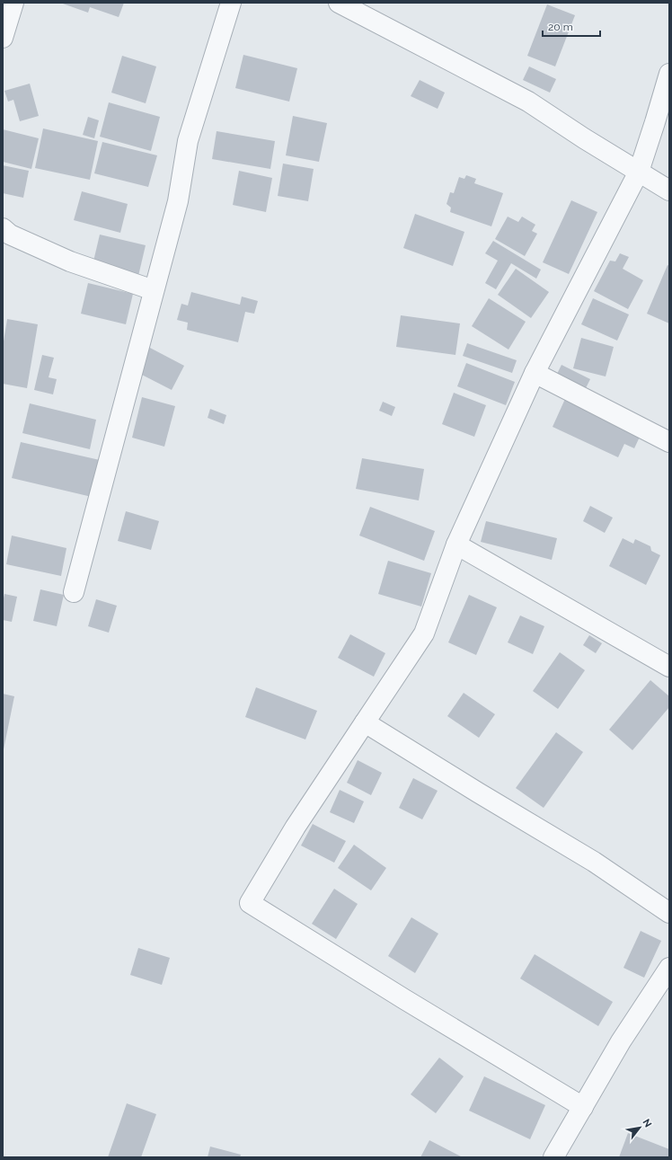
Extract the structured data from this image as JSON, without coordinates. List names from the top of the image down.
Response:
{
  "scale_bar": "20 m",
  "north": "top right"
}
